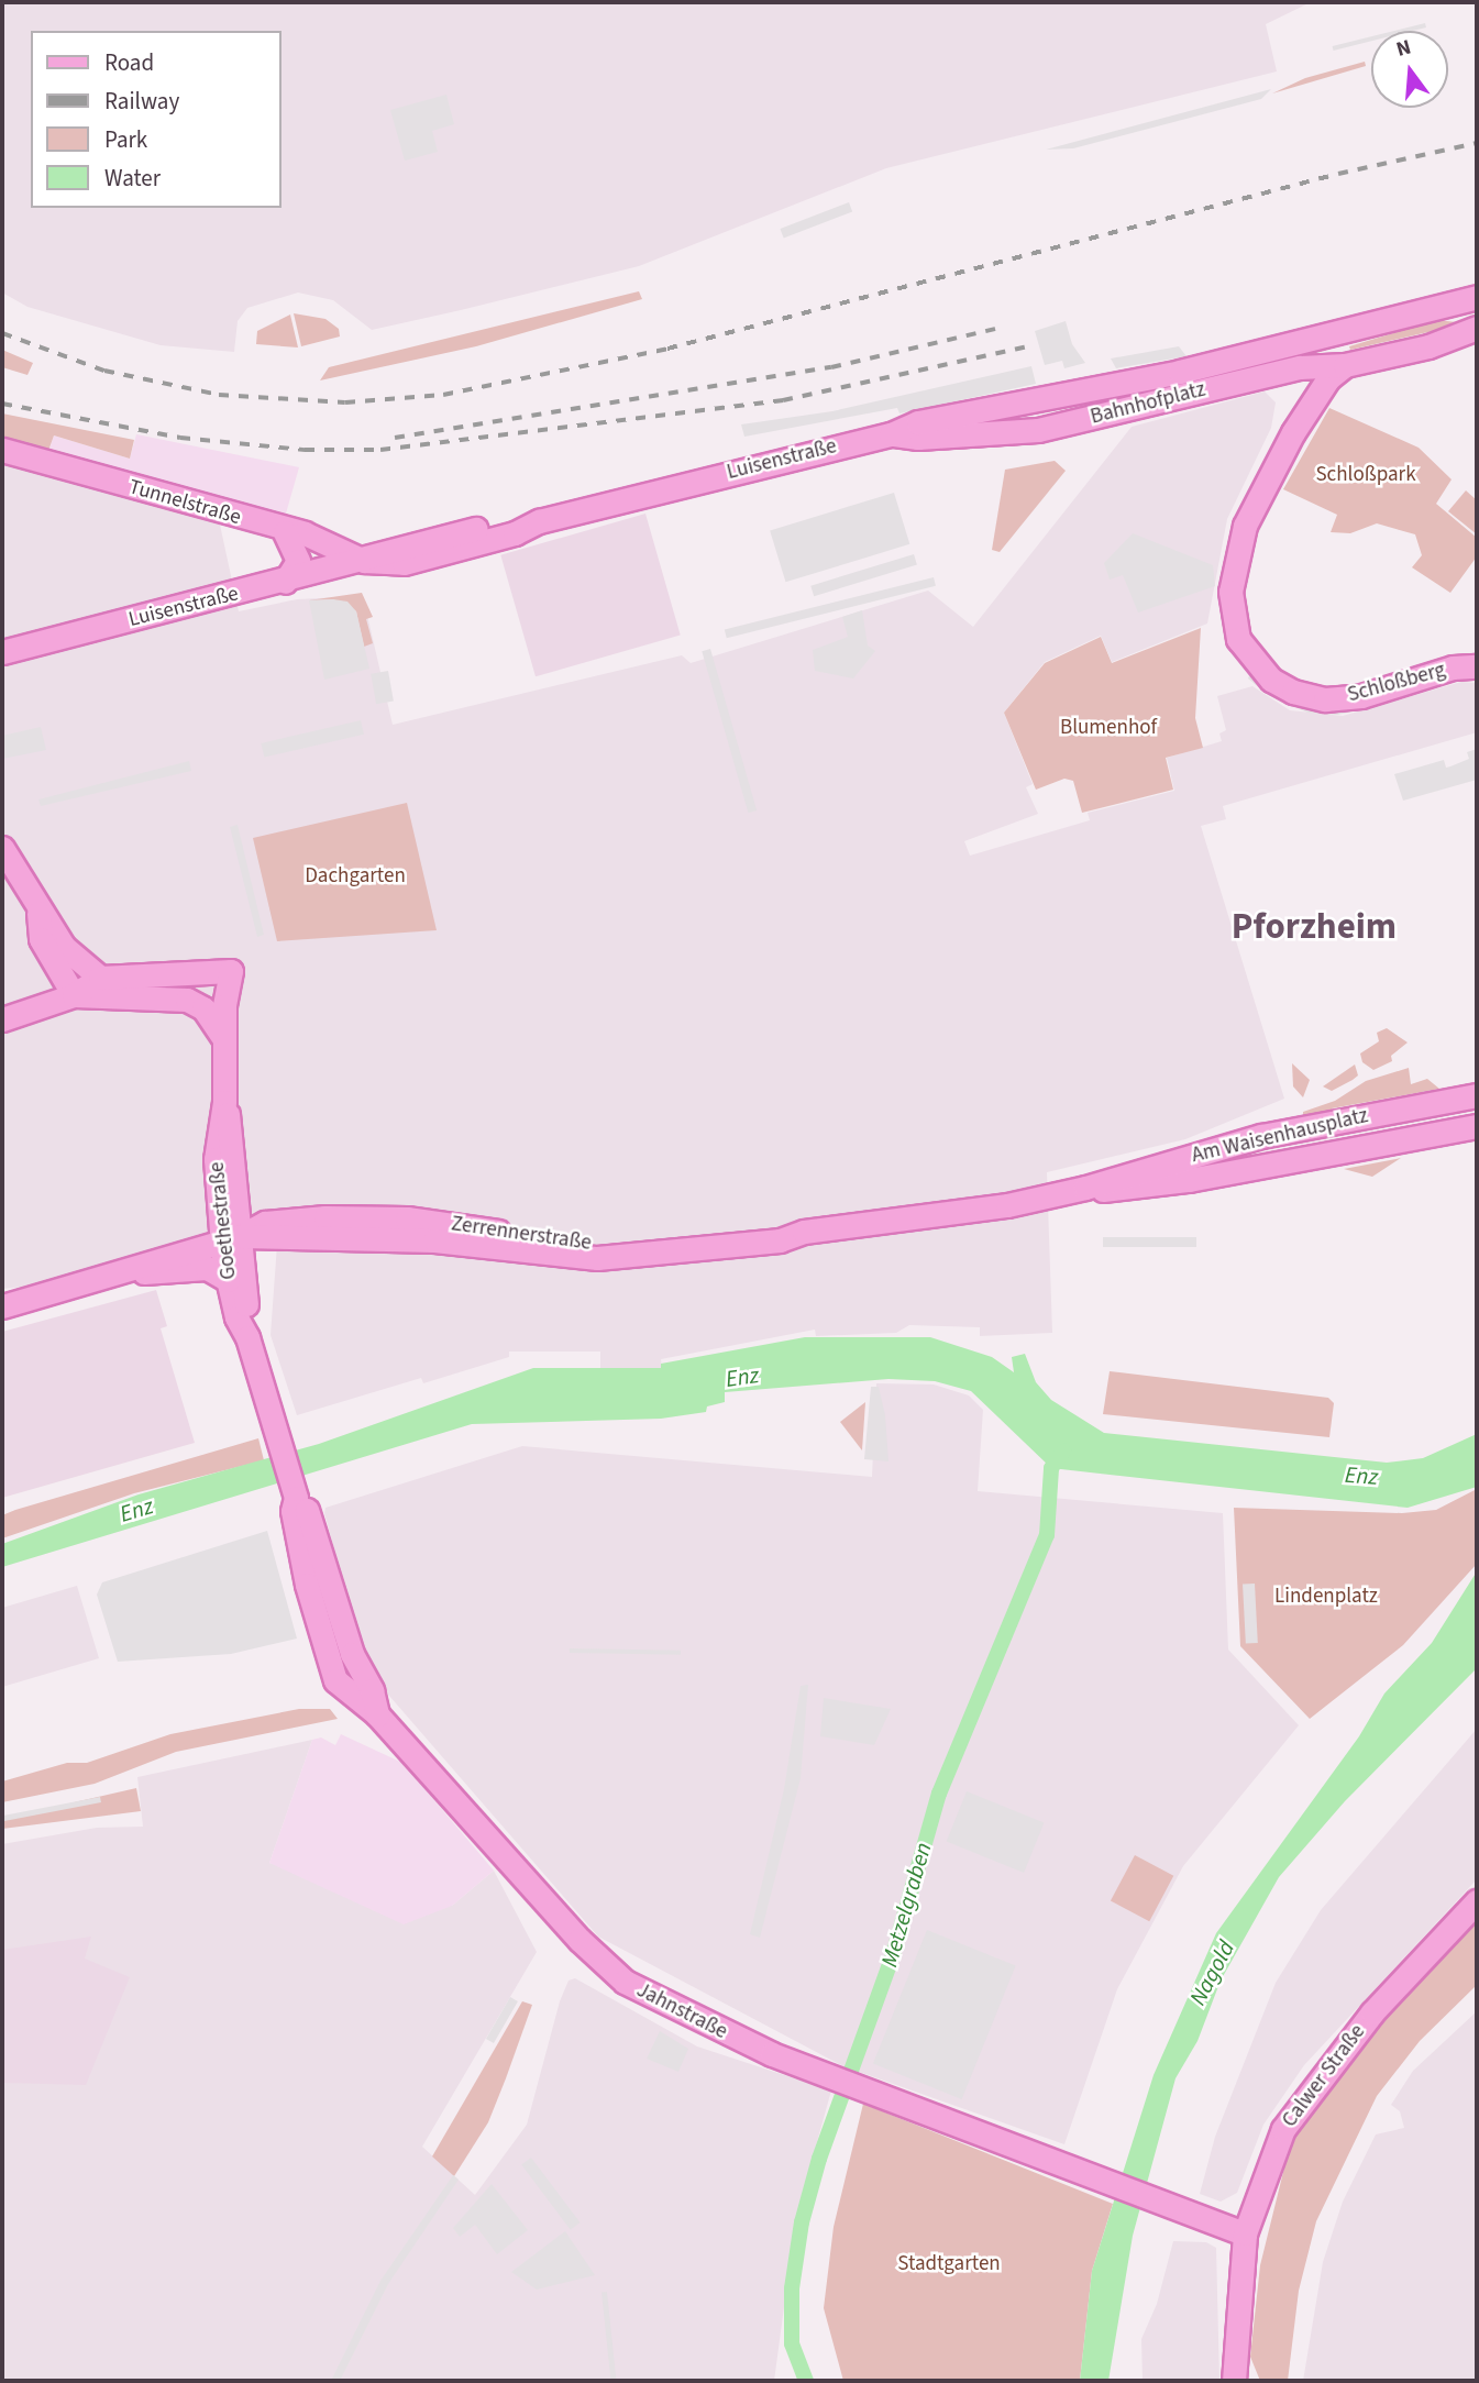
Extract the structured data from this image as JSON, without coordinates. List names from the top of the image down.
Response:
{
  "streets": {
    "main road": [
      "Bahnhofplatz",
      "Luisenstraße",
      "Tunnelstraße",
      "Schloßberg",
      "Am Waisenhausplatz",
      "Goethestraße",
      "Zerrennerstraße",
      "Jahnstraße",
      "Calwer Straße"
    ]
  },
  "crossings": [
    ["Bahnhofplatz", "Luisenstraße"],
    ["Bahnhofplatz", "Schloßberg"],
    ["Luisenstraße", "Tunnelstraße"],
    ["Am Waisenhausplatz", "Zerrennerstraße"],
    ["Goethestraße", "Zerrennerstraße"],
    ["Goethestraße", "Jahnstraße"],
    ["Jahnstraße", "Calwer Straße"]
  ],
  "districts": ["Pforzheim"],
  "water": ["Enz", "Metzelgraben", "Nagold"],
  "parks": [
    "Schloßpark",
    "Blumenhof",
    "Dachgarten",
    "Lindenplatz",
    "Stadtgarten"
  ],
  "legend": [
    "Road",
    "Railway",
    "Park",
    "Water"
  ],
  "north": "top"
}
